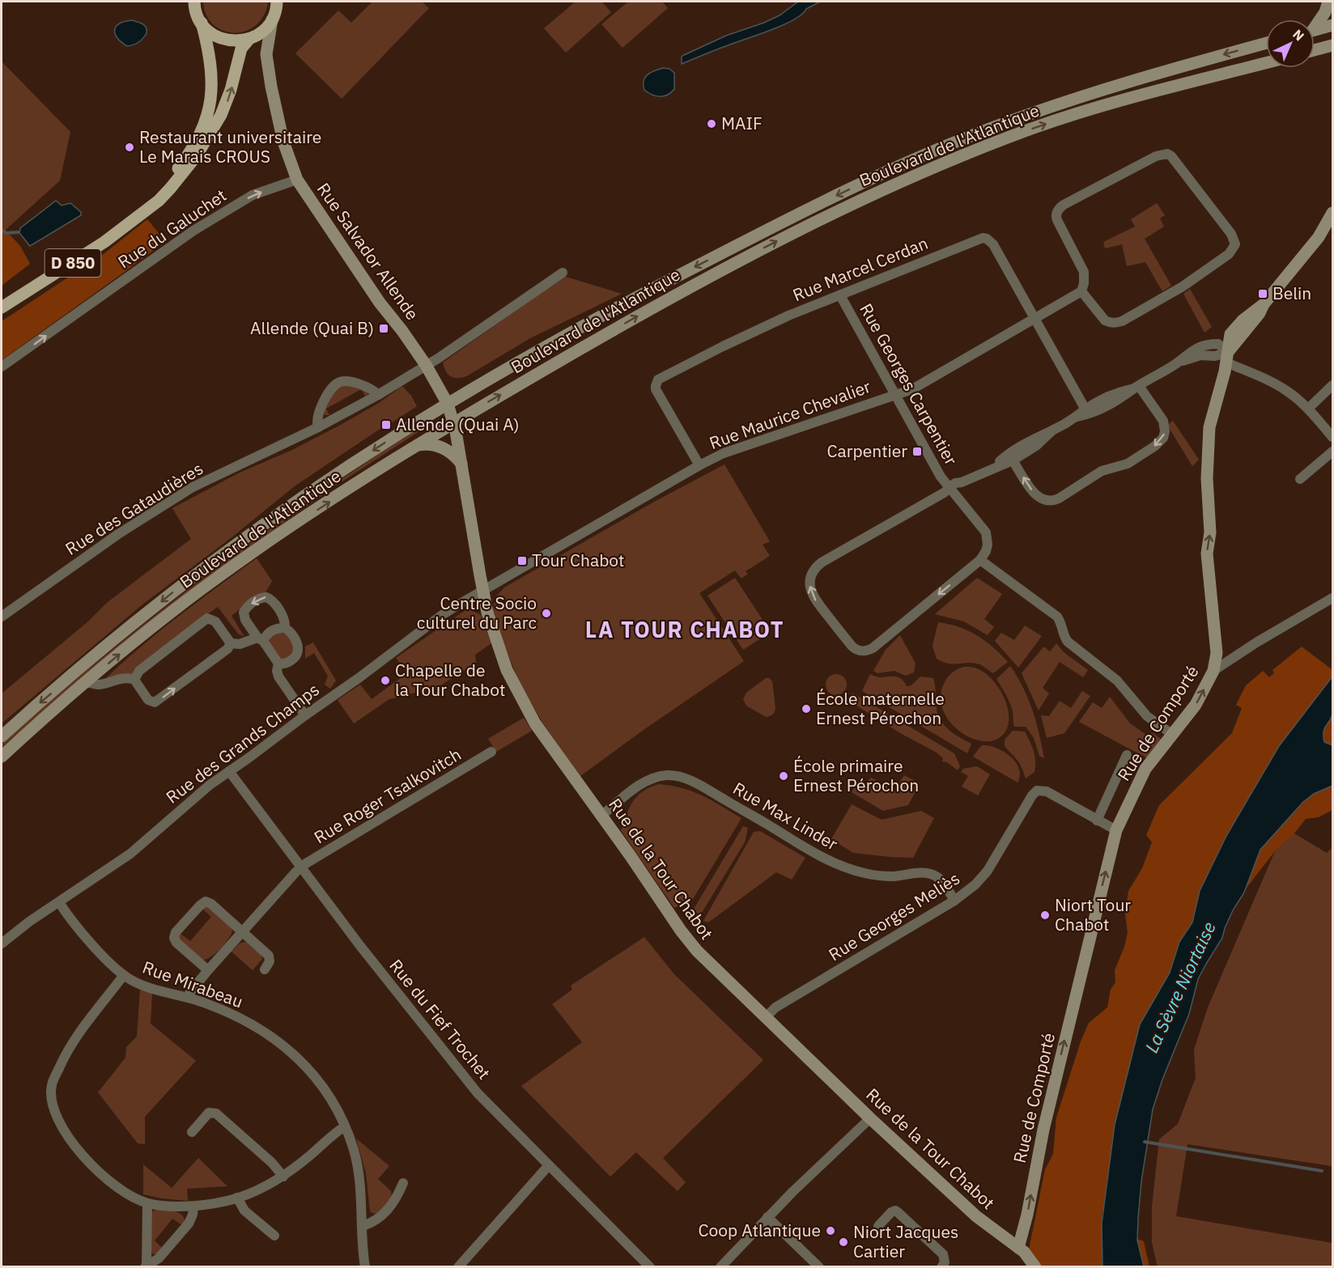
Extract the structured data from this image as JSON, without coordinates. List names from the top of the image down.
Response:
{
  "streets": {
    "main road": [
      "Boulevard de l'Atlantique",
      "Rue Salvador Allende",
      "D 850",
      "Rue de Comporté",
      "Rue de la Tour Chabot"
    ],
    "street": [
      "Rue du Galuchet",
      "Rue Marcel Cerdan",
      "Rue Georges Carpentier",
      "Rue Maurice Chevalier",
      "Rue des Gataudières",
      "Rue des Grands Champs",
      "Rue Roger Tsalkovitch",
      "Rue Max Linder",
      "Rue Georges Meliès",
      "Rue Mirabeau",
      "Rue du Fief Trochet"
    ]
  },
  "crossings": [
    ["Boulevard de l'Atlantique", "Rue Salvador Allende"],
    ["Boulevard de l'Atlantique", "Rue de la Tour Chabot"],
    ["Rue du Galuchet", "Rue Salvador Allende"],
    ["Rue Salvador Allende", "D 850"],
    ["Rue Salvador Allende", "Rue des Gataudières"],
    ["Rue Salvador Allende", "Rue de la Tour Chabot"],
    ["Rue Marcel Cerdan", "Rue Georges Carpentier"],
    ["Rue Marcel Cerdan", "Rue Maurice Chevalier"],
    ["Rue Georges Carpentier", "Rue Maurice Chevalier"],
    ["Rue Maurice Chevalier", "Rue des Grands Champs"],
    ["Rue Maurice Chevalier", "Rue de la Tour Chabot"],
    ["Rue de Comporté", "Rue de la Tour Chabot"],
    ["Rue des Grands Champs", "Rue de la Tour Chabot"],
    ["Rue des Grands Champs", "Rue Mirabeau"],
    ["Rue des Grands Champs", "Rue du Fief Trochet"],
    ["Rue Roger Tsalkovitch", "Rue Mirabeau"],
    ["Rue Roger Tsalkovitch", "Rue du Fief Trochet"],
    ["Rue Max Linder", "Rue de la Tour Chabot"],
    ["Rue Max Linder", "Rue Georges Meliès"],
    ["Rue de la Tour Chabot", "Rue Georges Meliès"]
  ],
  "one_way": ["Rue du Galuchet", "Rue de Comporté"],
  "districts": ["LA TOUR CHABOT"],
  "water": ["La Sèvre Niortaise"],
  "places": {
    "other": [
      "MAIF",
      "Restaurant universitaire Le Marais CROUS",
      "Centre Socio culturel du Parc",
      "Chapelle de la Tour Chabot",
      "École maternelle Ernest Pérochon",
      "École primaire Ernest Pérochon",
      "Niort Tour Chabot",
      "Coop Atlantique",
      "Niort Jacques Cartier"
    ],
    "transit": [
      "Belin",
      "Allende (Quai B)",
      "Allende (Quai A)",
      "Carpentier",
      "Tour Chabot"
    ]
  },
  "north": "top right"
}
